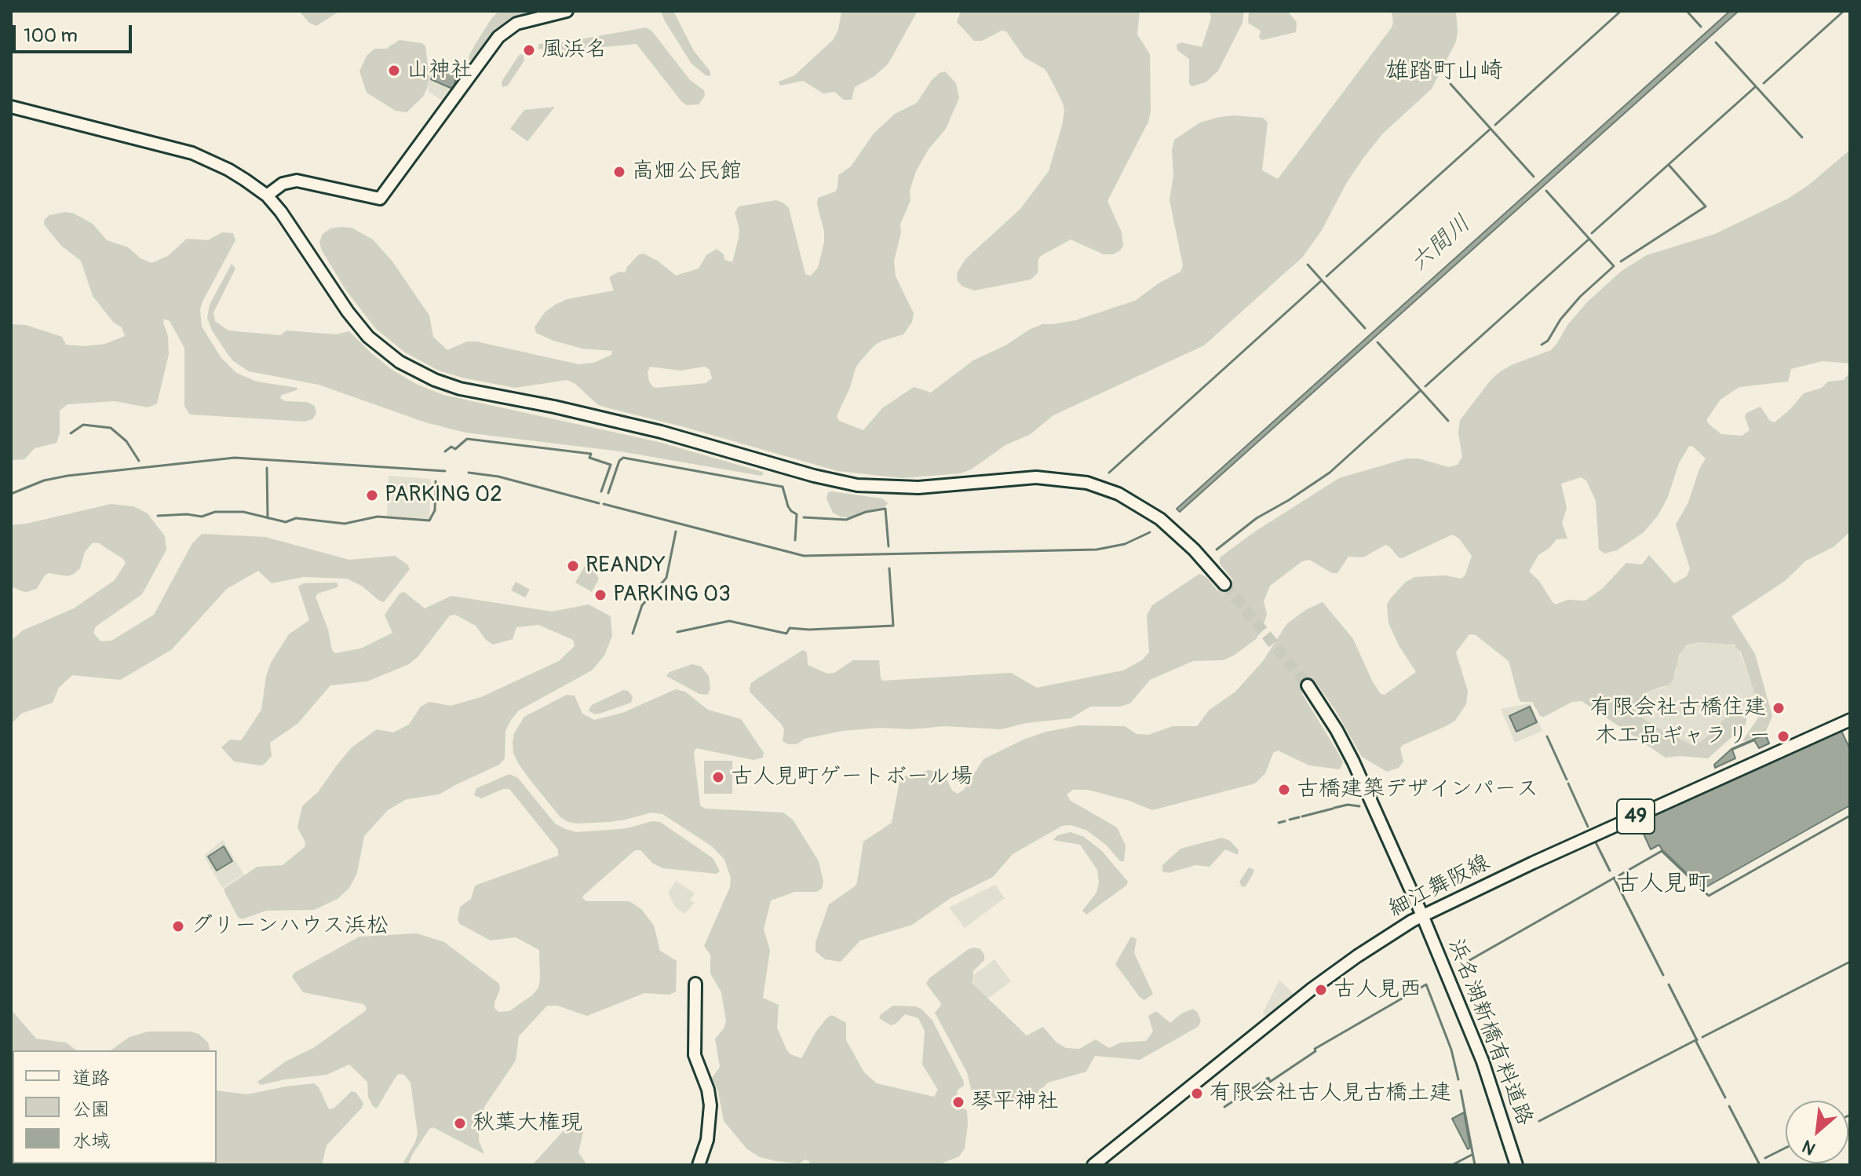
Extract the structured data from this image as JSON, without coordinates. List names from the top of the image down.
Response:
{
  "streets": {
    "street": ["49", "細江舞阪線", "浜名湖新橋有料道路"]
  },
  "crossings": [
    ["細江舞阪線", "浜名湖新橋有料道路"]
  ],
  "districts": ["雄踏町山崎", "古人見町"],
  "water": ["六間川"],
  "places": [
    "風浜名",
    "山神社",
    "高畑公民館",
    "PARKING 02",
    "REANDY",
    "PARKING 03",
    "有限会社古橋住建",
    "木工品ギャラリー",
    "古人見町ゲートボール場",
    "古橋建築デザインパース",
    "グリーンハウス浜松",
    "古人見西",
    "有限会社古人見古橋土建",
    "琴平神社",
    "秋葉大権現"
  ],
  "legend": ["道路", "公園", "水域"],
  "scale_bar": "100 m",
  "north": "bottom left"
}
